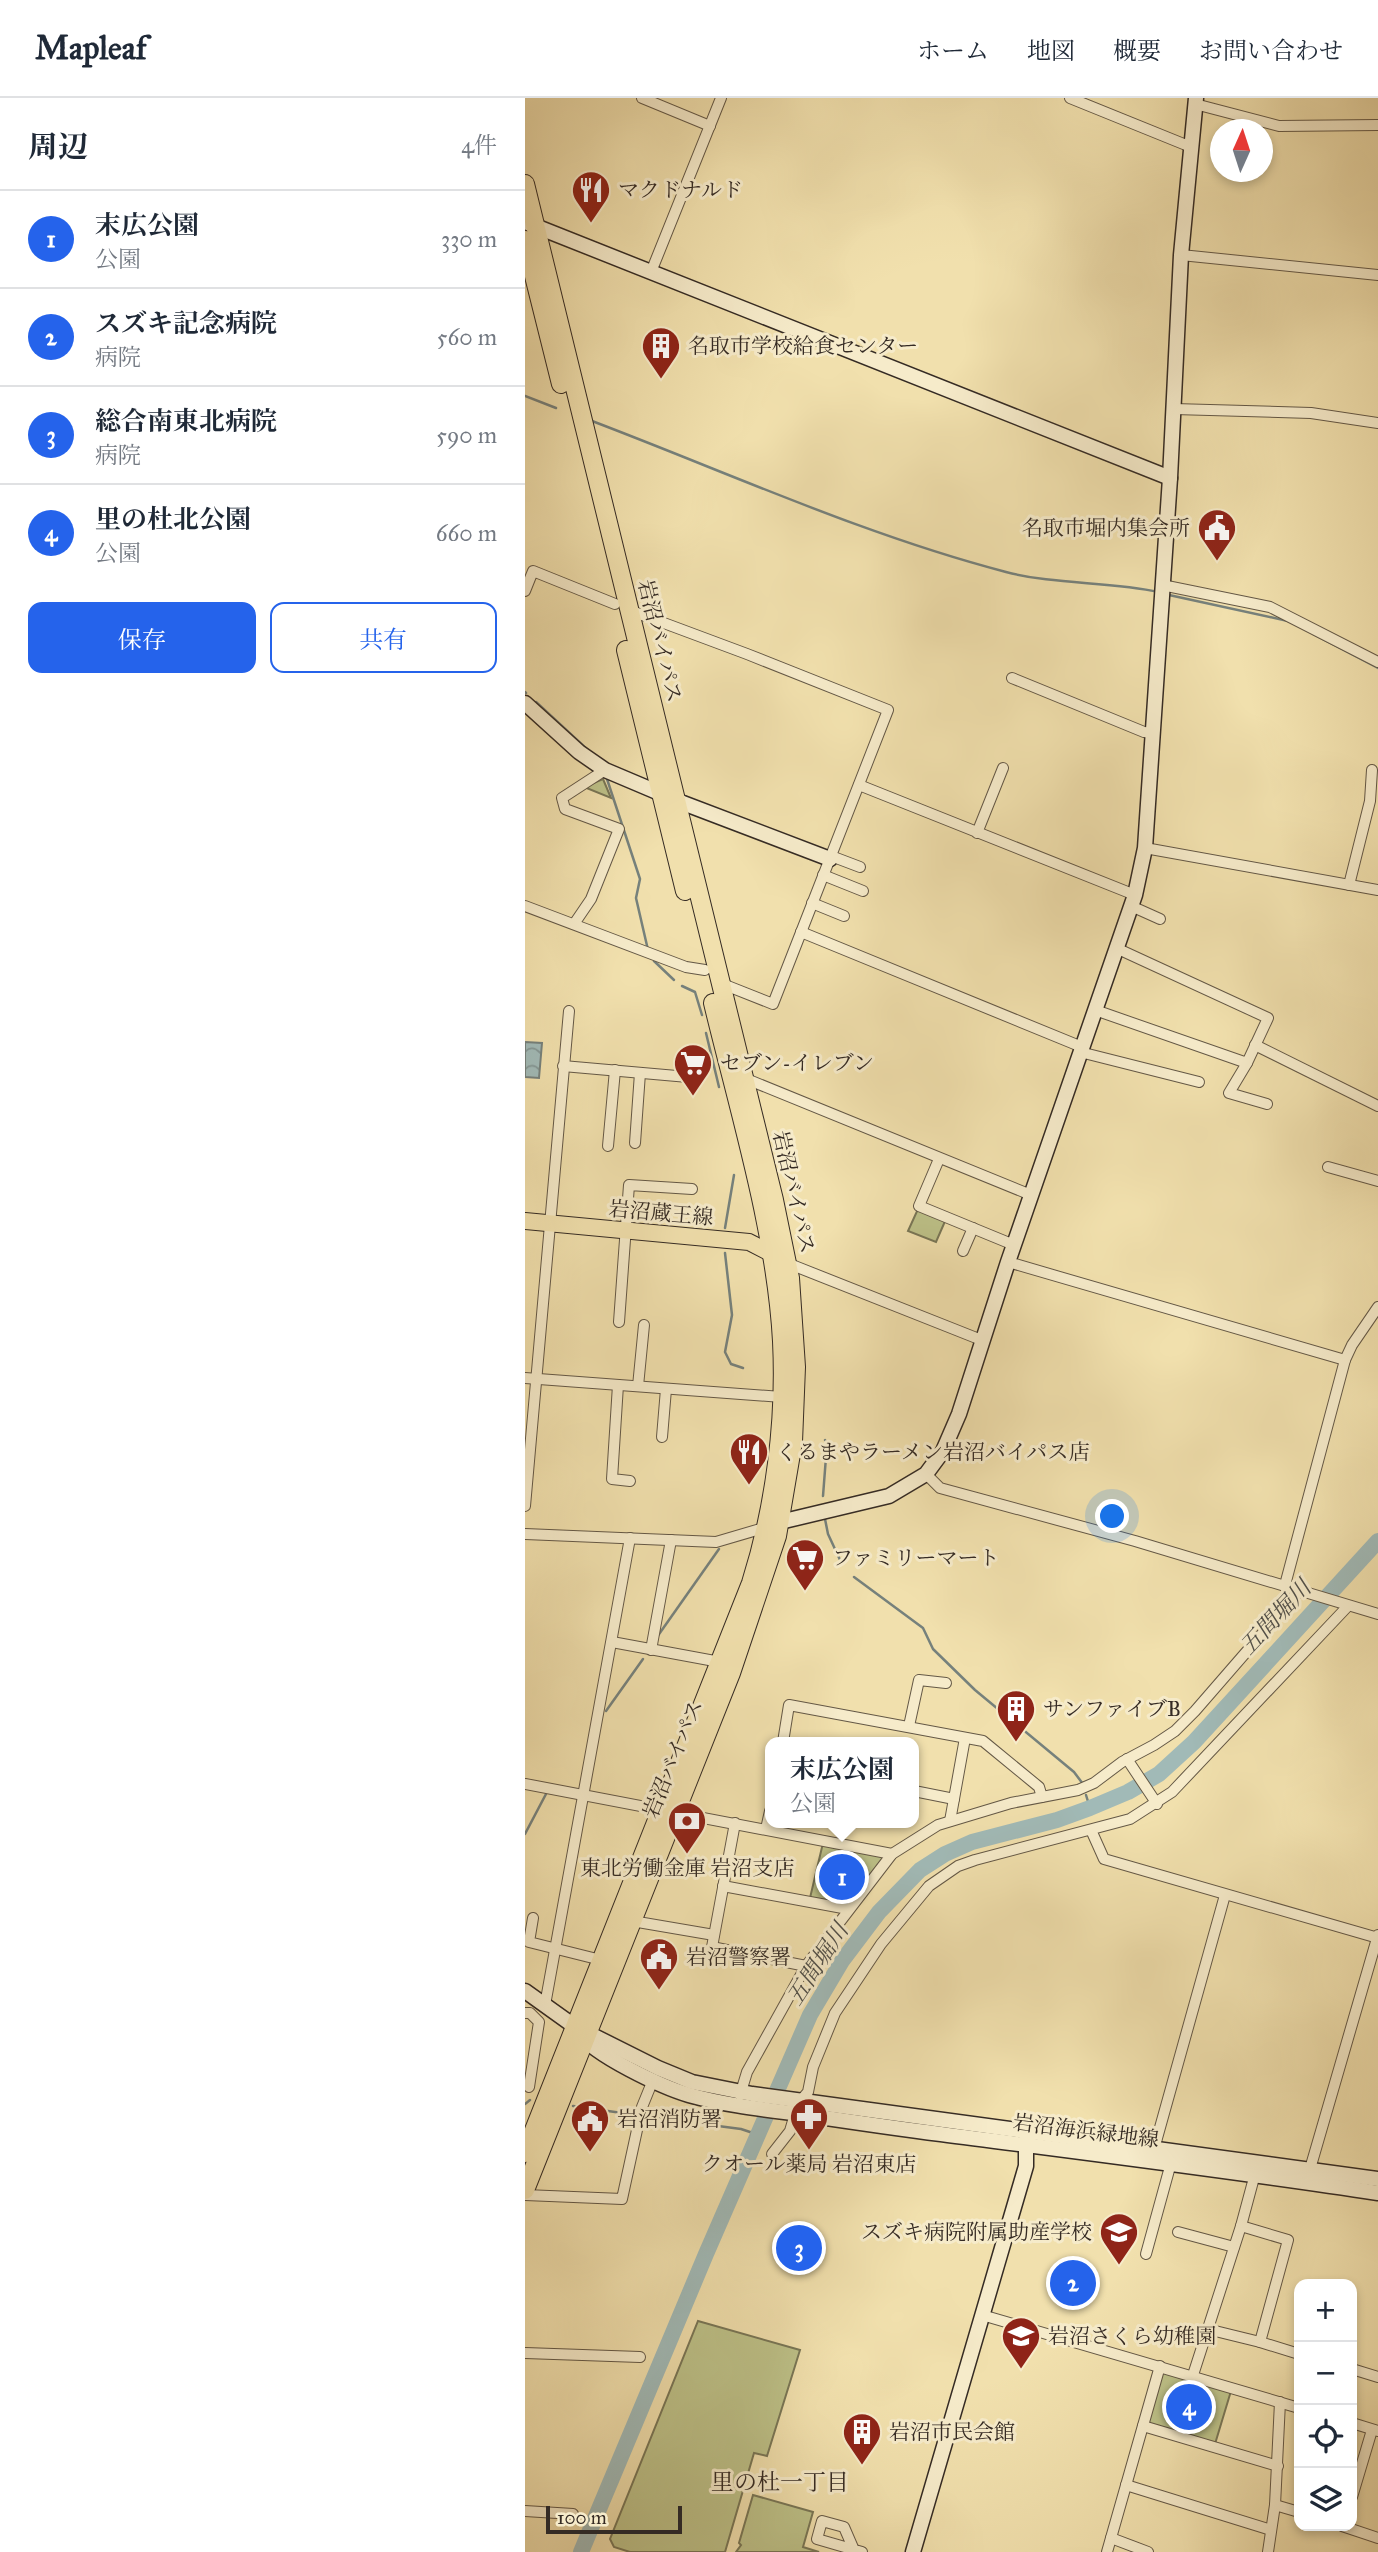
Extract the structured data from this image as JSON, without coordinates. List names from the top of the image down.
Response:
{
  "streets": {
    "highway": ["岩沼バイパス"],
    "main road": ["岩沼蔵王線"],
    "street": ["岩沼海浜緑地線"]
  },
  "crossings": [
    ["岩沼バイパス", "岩沼蔵王線"]
  ],
  "districts": ["里の杜一丁目"],
  "water": ["五間堀川"],
  "places": {
    "restaurant": ["マクドナルド", "くるまやラーメン岩沼バイパス店"],
    "building": ["名取市学校給食センター", "サンファイブB", "岩沼市民会館"],
    "public building": ["名取市堀内集会所", "岩沼警察署", "岩沼消防署"],
    "supermarket": ["セブン-イレブン", "ファミリーマート"],
    "bank": ["東北労働金庫 岩沼支店"],
    "pharmacy": ["クオール薬局 岩沼東店"],
    "school or university": ["スズキ病院附属助産学校", "岩沼さくら幼稚園"]
  },
  "scale_bar": "100 m",
  "north": "top",
  "page": {
    "header": "Mapleaf",
    "nav": [
      "ホーム",
      "地図",
      "概要",
      "お問い合わせ"
    ],
    "heading": ["周辺", "4件"],
    "list": [
      {
        "mark": "1",
        "name": "末広公園",
        "note": "公園",
        "value": "330 m"
      },
      {
        "mark": "2",
        "name": "スズキ記念病院",
        "note": "病院",
        "value": "560 m"
      },
      {
        "mark": "3",
        "name": "総合南東北病院",
        "note": "病院",
        "value": "590 m"
      },
      {
        "mark": "4",
        "name": "里の杜北公園",
        "note": "公園",
        "value": "660 m"
      }
    ],
    "buttons": ["保存", "共有"],
    "popup": ["末広公園", "公園"],
    "pins": [
      "1",
      "3",
      "2",
      "4"
    ],
    "map_buttons": ["+", "−"],
    "scale": "100 m"
  }
}
